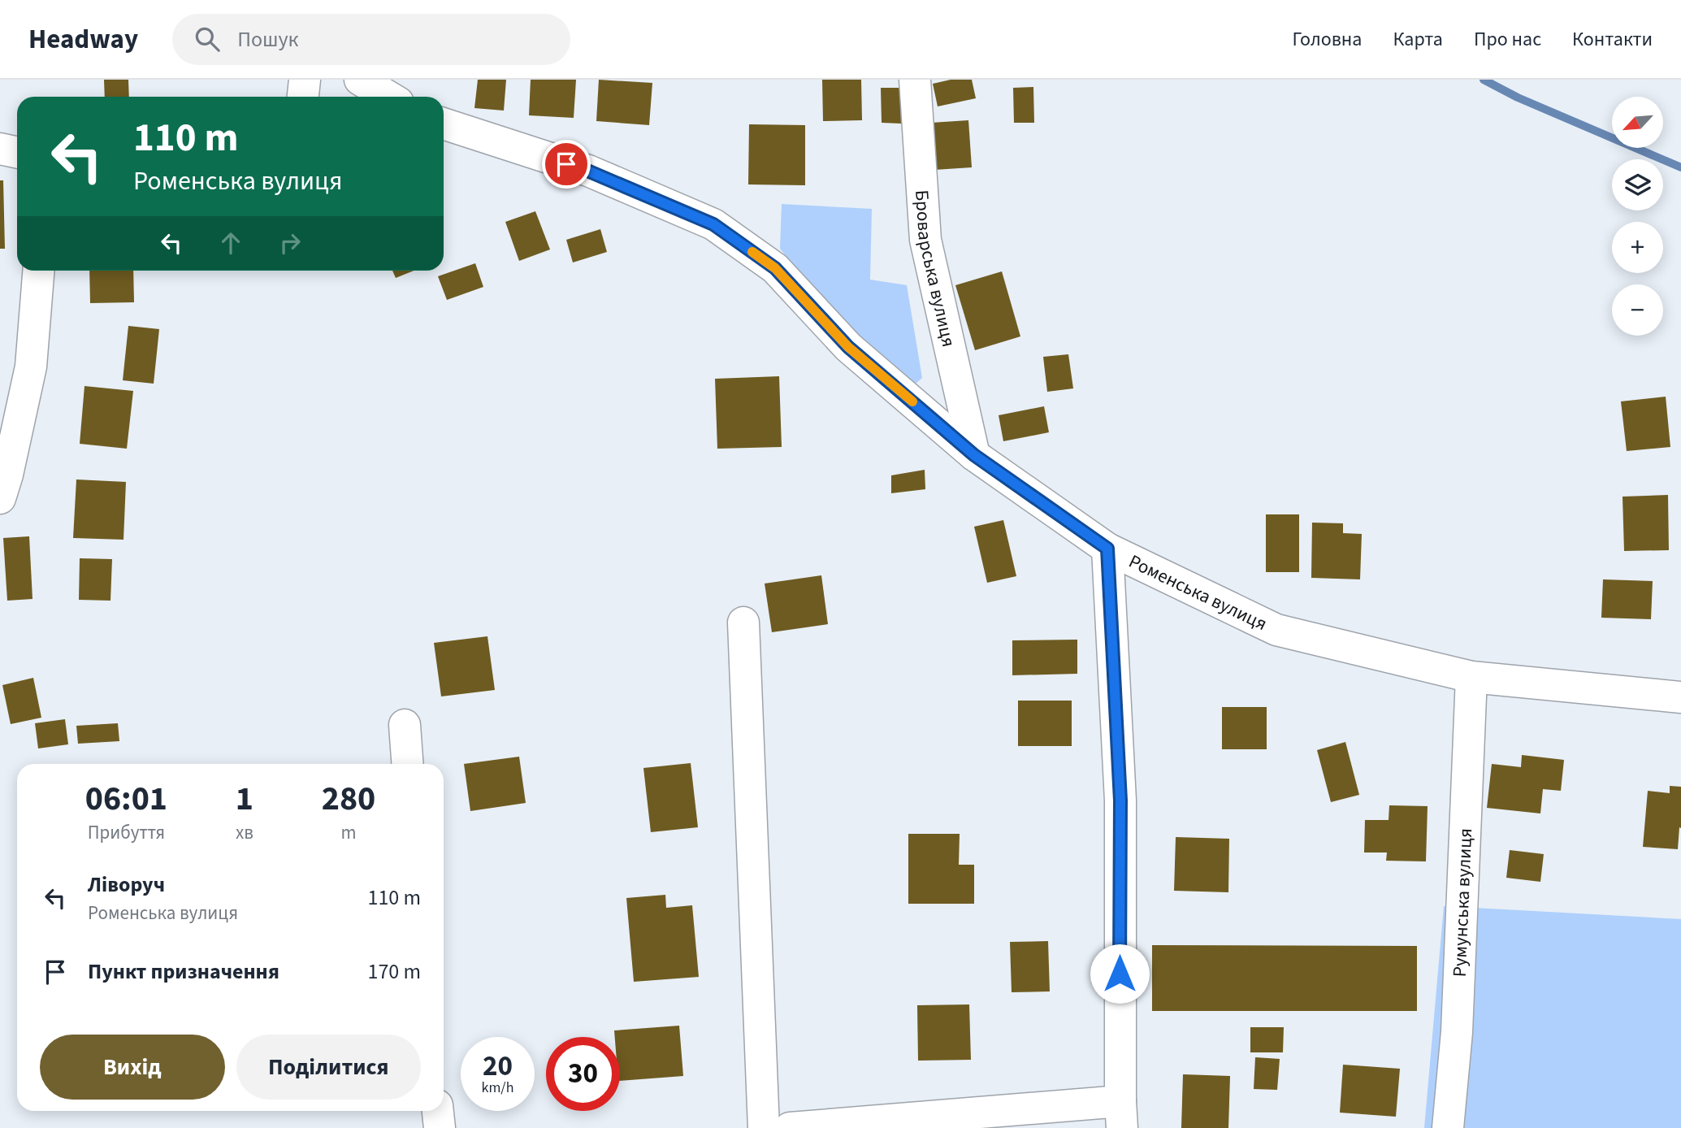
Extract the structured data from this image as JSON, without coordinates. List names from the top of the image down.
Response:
{
  "streets": {
    "street": ["Броварська вулиця", "Роменська вулиця", "Румунська вулиця"]
  },
  "crossings": [
    ["Броварська вулиця", "Роменська вулиця"],
    ["Роменська вулиця", "Румунська вулиця"]
  ],
  "north": "bottom left",
  "page": {
    "header": "Headway",
    "search": "Пошук",
    "nav": [
      "Головна",
      "Карта",
      "Про нас",
      "Контакти"
    ],
    "map_buttons": ["+", "−"],
    "turn": ["110 m", "Роменська вулиця"],
    "eta": [
      "06:01",
      "Прибуття",
      "1",
      "хв",
      "280",
      "m"
    ],
    "list": [
      {
        "name": "Ліворуч",
        "note": "Роменська вулиця",
        "value": "110 m"
      },
      {
        "name": "Пункт призначення",
        "value": "170 m"
      }
    ],
    "buttons": ["Вихід", "Поділитися"],
    "speed": "20 km/h",
    "limit": "30"
  }
}
